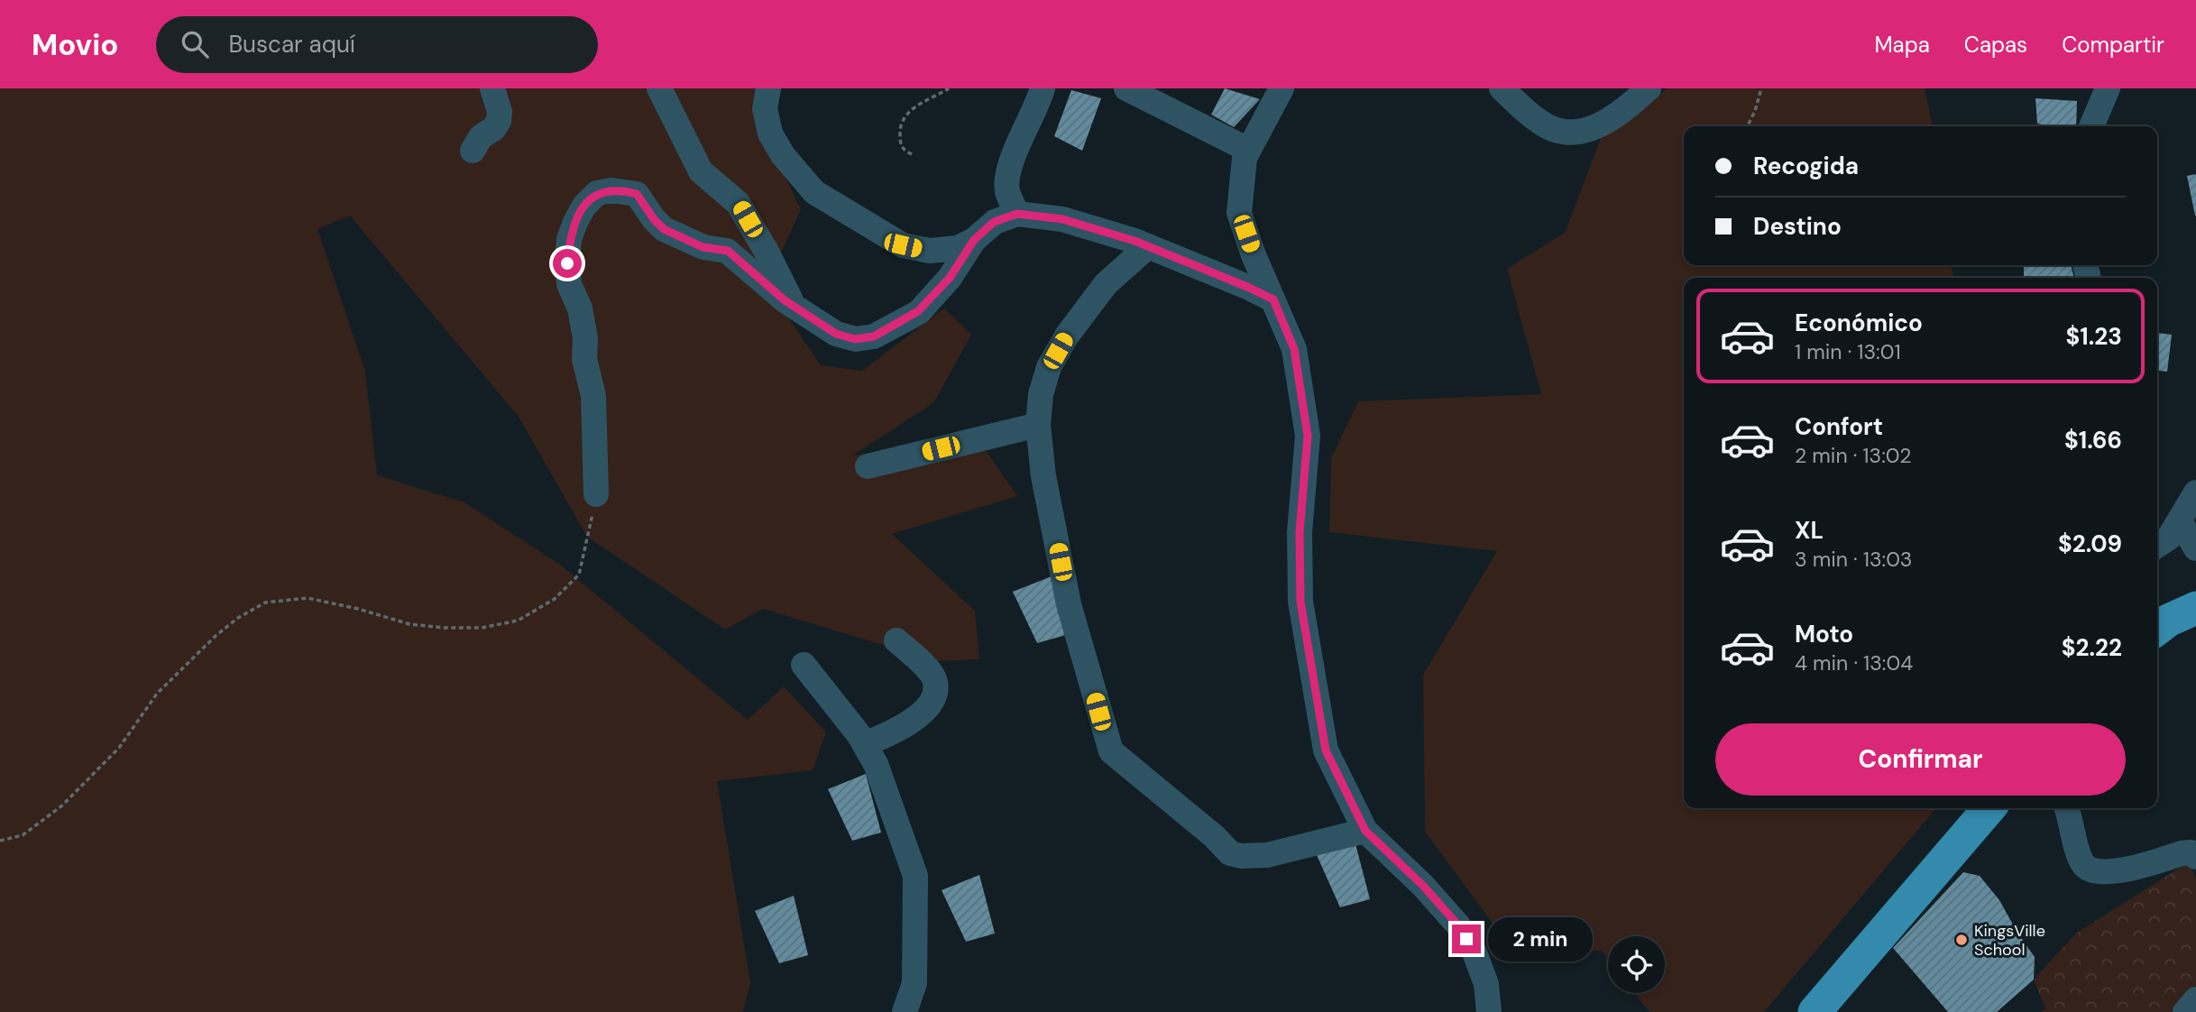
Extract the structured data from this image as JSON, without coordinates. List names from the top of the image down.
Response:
{
  "places": ["KingsVille School"],
  "page": {
    "header": "Movio",
    "search": "Buscar aquí",
    "nav": ["Mapa", "Capas", "Compartir"],
    "banner": ["Recogida", "Destino"],
    "list": [
      {
        "name": "Económico",
        "note": "1 min · 13:01",
        "value": "$1.23"
      },
      {
        "name": "Confort",
        "note": "2 min · 13:02",
        "value": "$1.66"
      },
      {
        "name": "XL",
        "note": "3 min · 13:03",
        "value": "$2.09"
      },
      {
        "name": "Moto",
        "note": "4 min · 13:04",
        "value": "$2.22"
      }
    ],
    "buttons": "Confirmar",
    "bubble": "2 min"
  }
}
